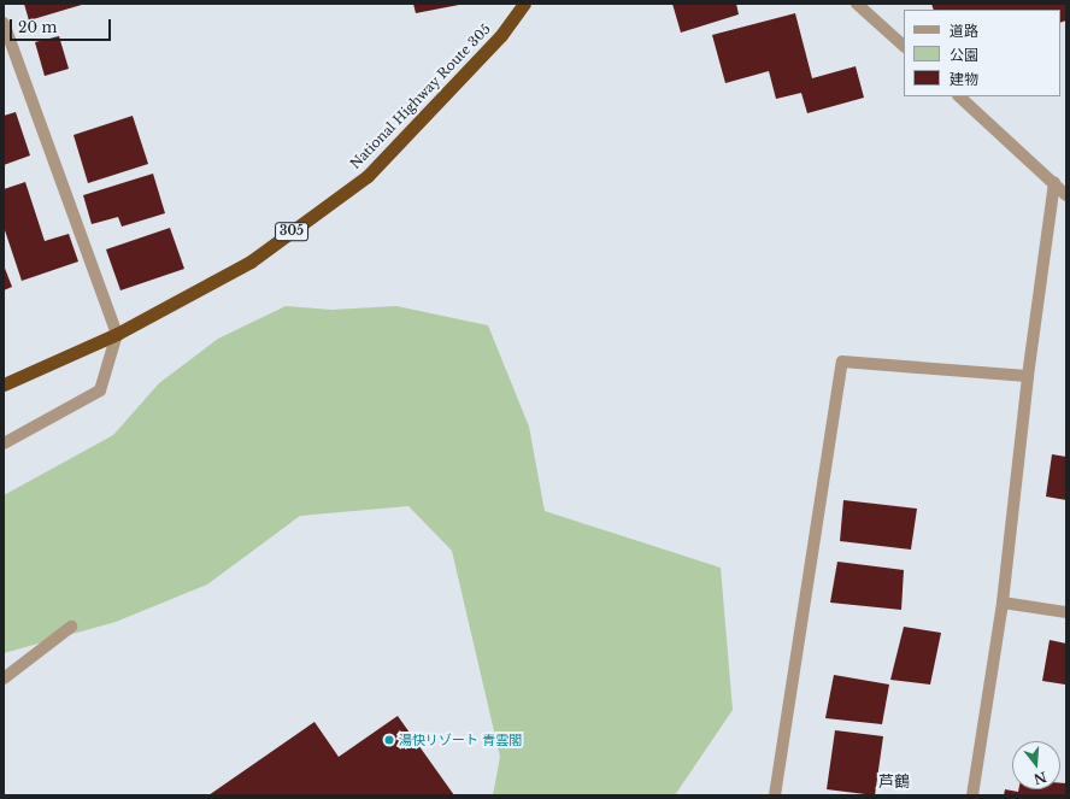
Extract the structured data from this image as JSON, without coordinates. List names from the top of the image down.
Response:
{
  "streets": {
    "highway": ["National Highway Route 305", "305"]
  },
  "districts": ["芦鶴"],
  "places": ["湯快リゾート 青雲閣"],
  "legend": ["道路", "公園", "建物"],
  "scale_bar": "20 m",
  "north": "bottom"
}
